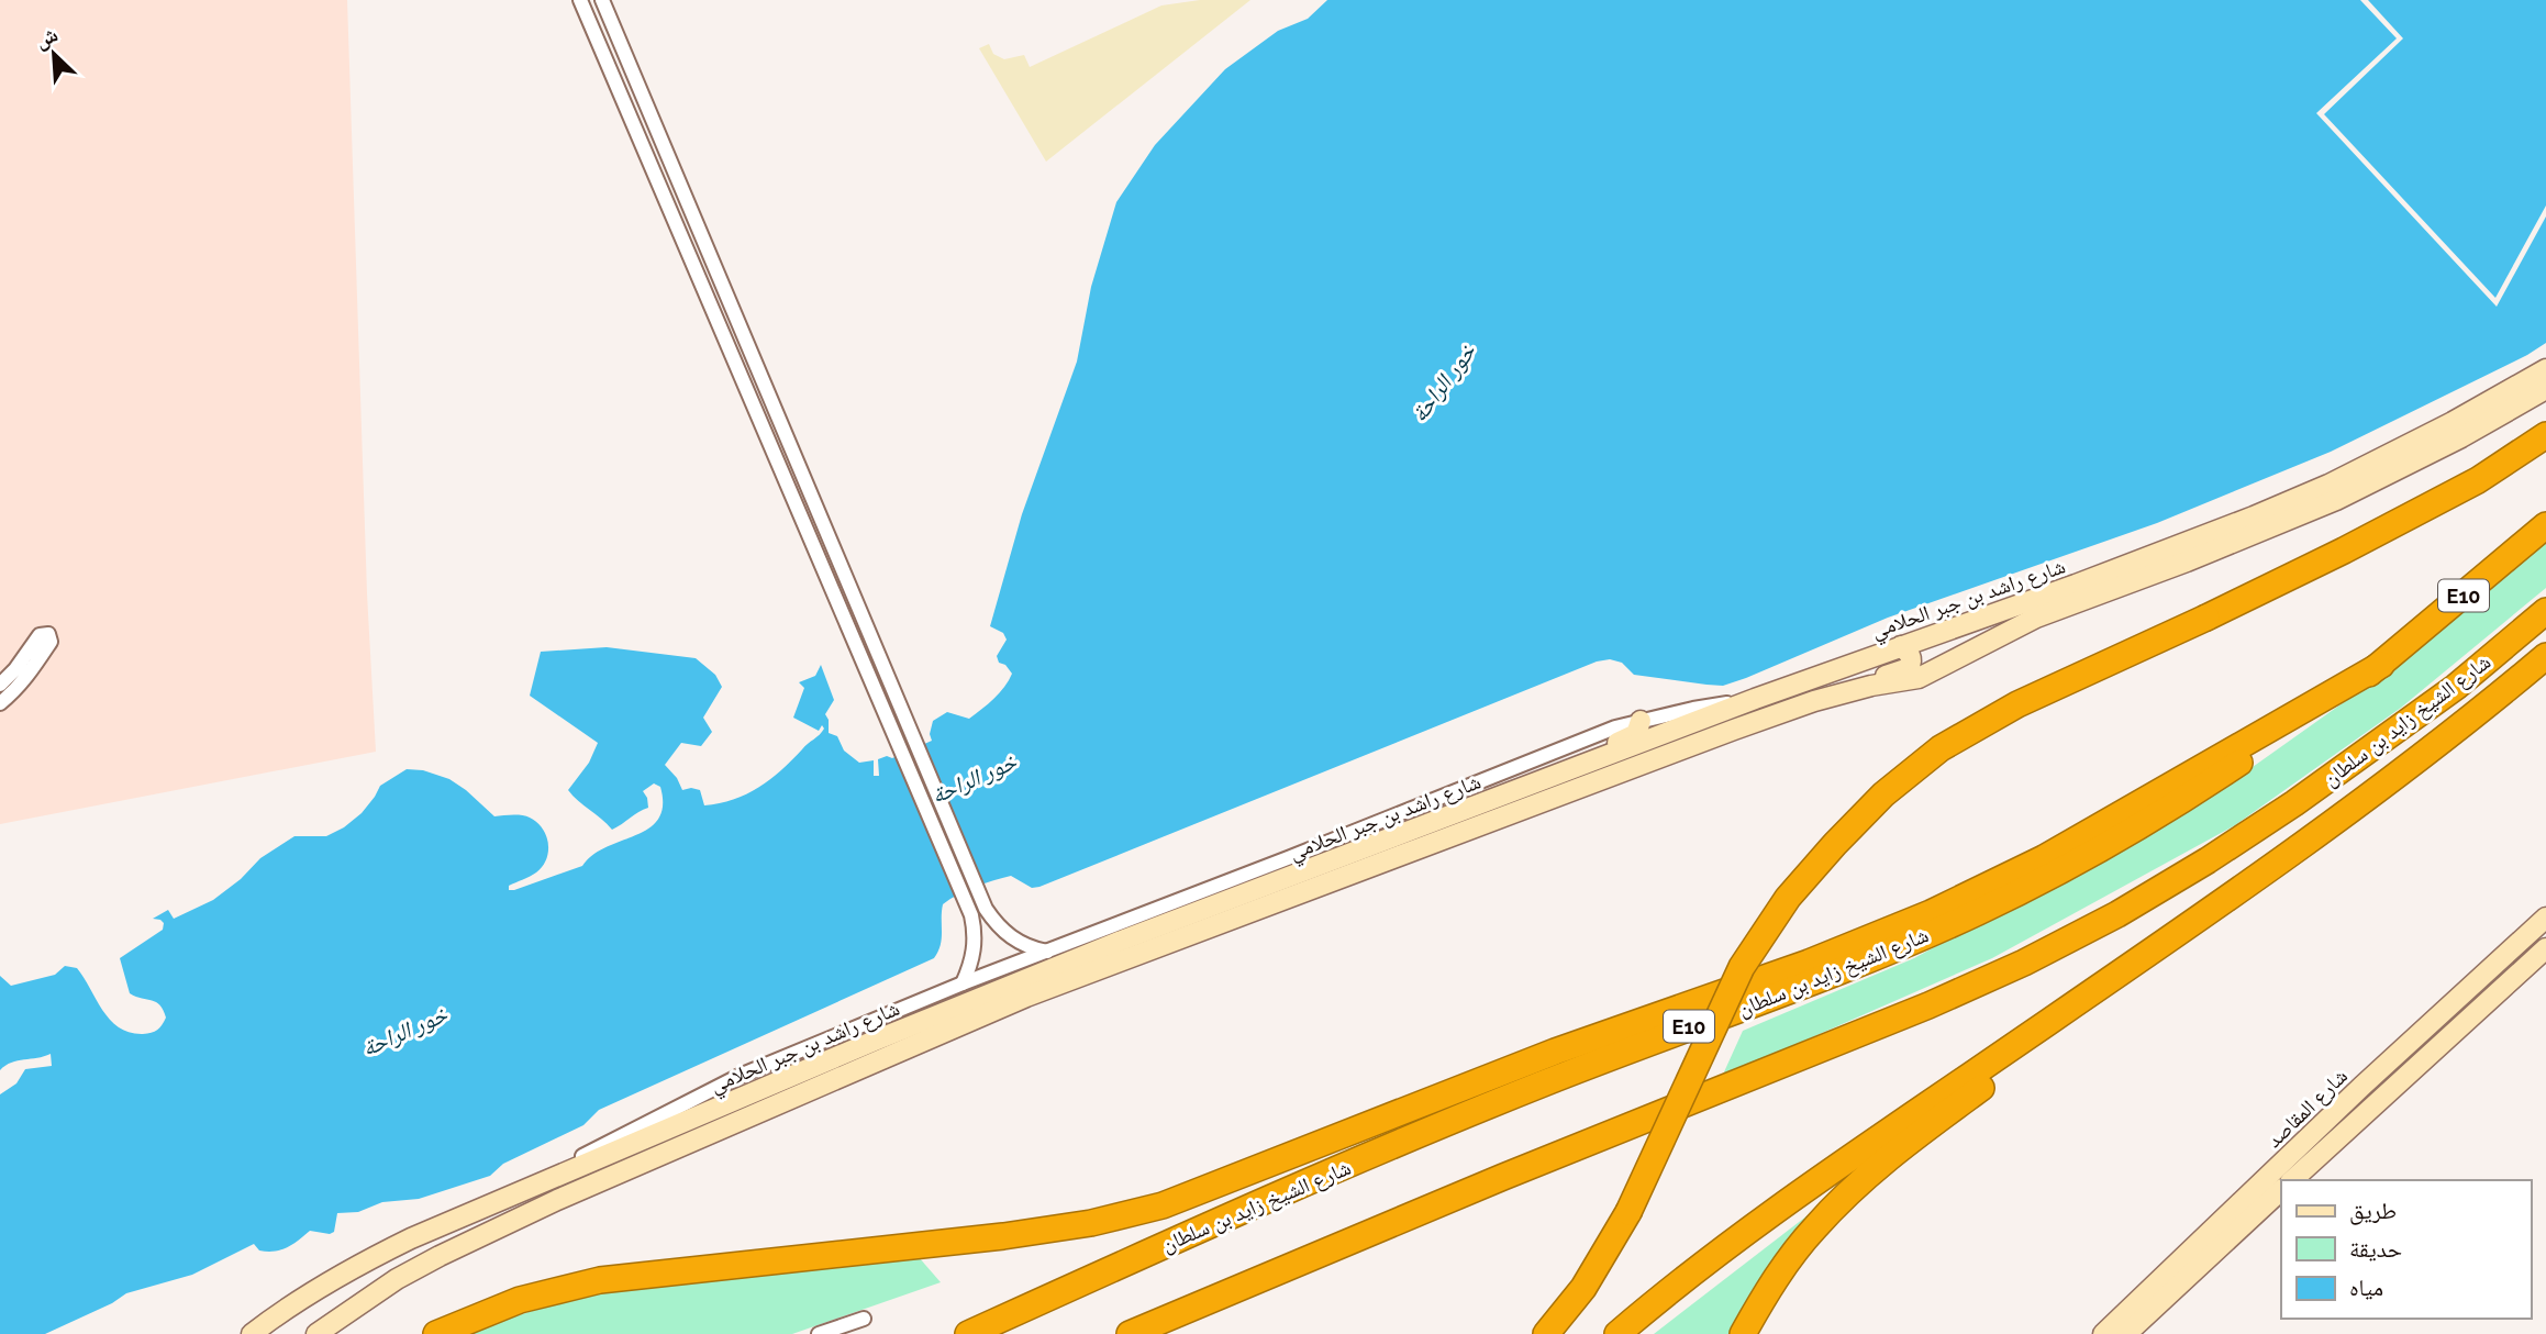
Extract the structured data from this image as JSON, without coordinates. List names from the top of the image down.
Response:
{
  "streets": {
    "highway": ["E10", "شارع الشيخ زايد بن سلطان"],
    "main road": ["شارع راشد بن جبر الحلامي", "شارع المقاصد"]
  },
  "water": ["خور الراحة"],
  "legend": ["طريق", "حديقة", "مياه"],
  "north": "top left"
}
